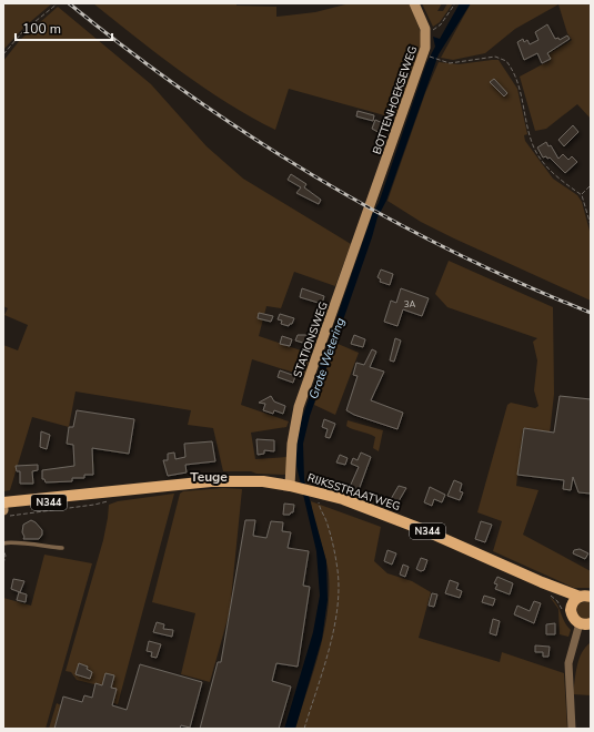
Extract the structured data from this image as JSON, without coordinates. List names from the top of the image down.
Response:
{
  "streets": {
    "main road": ["RIJKSSTRAATWEG", "N344"],
    "street": ["BOTTENHOEKSEWEG", "STATIONSWEG"]
  },
  "crossings": [
    ["BOTTENHOEKSEWEG", "STATIONSWEG"],
    ["STATIONSWEG", "RIJKSSTRAATWEG"],
    ["RIJKSSTRAATWEG", "N344"]
  ],
  "districts": ["Teuge"],
  "water": ["Grote Wetering"],
  "house_numbers": ["3A"],
  "scale_bar": "100 m"
}
